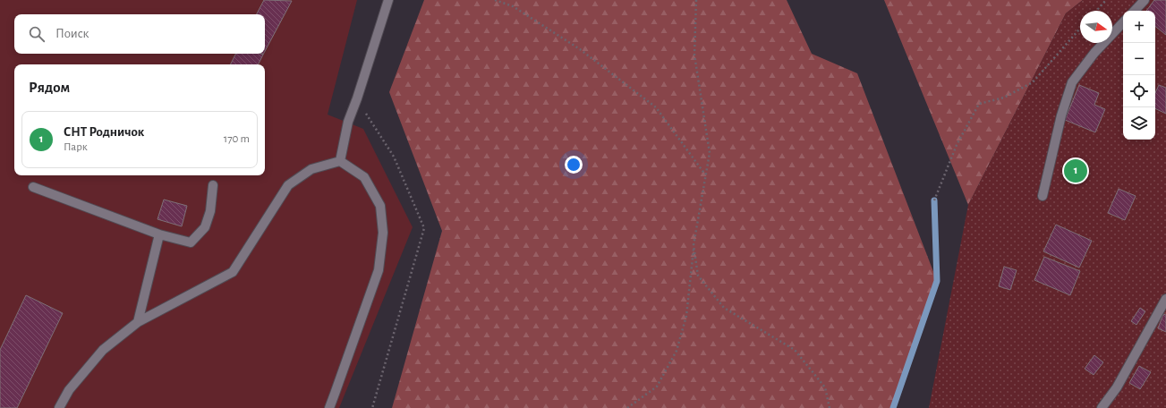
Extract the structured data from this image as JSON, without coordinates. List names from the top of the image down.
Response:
{
  "north": "right",
  "page": {
    "map_buttons": ["+", "−"],
    "search": "Поиск",
    "heading": "Рядом",
    "list": [
      {
        "mark": "1",
        "name": "СНТ Родничок",
        "note": "Парк",
        "value": "170 m"
      }
    ],
    "pins": "1"
  }
}
